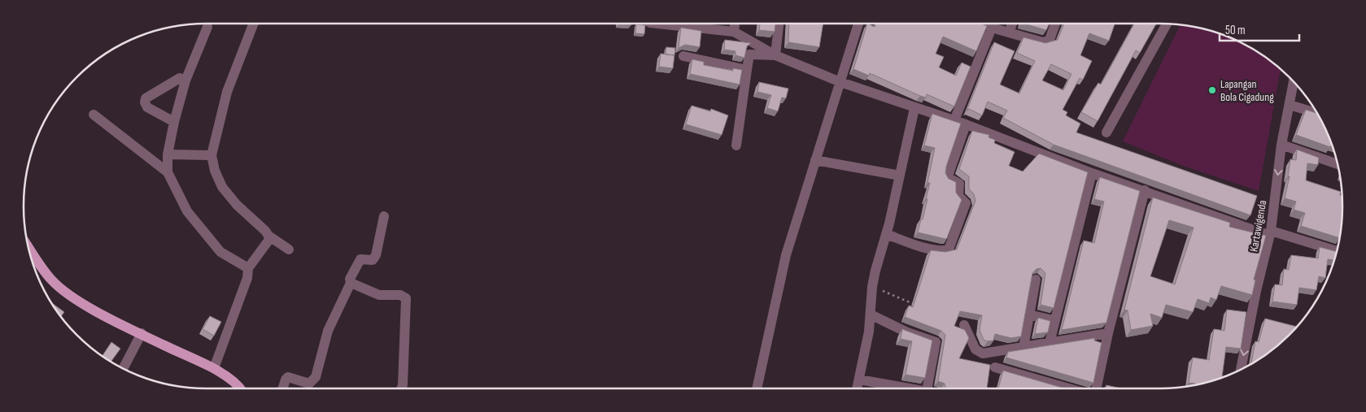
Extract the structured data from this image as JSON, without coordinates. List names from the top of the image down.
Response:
{
  "streets": {
    "street": ["Kartawigenda"]
  },
  "one_way": ["Kartawigenda"],
  "places": ["Lapangan Bola Cigadung"],
  "scale_bar": "50 m"
}
